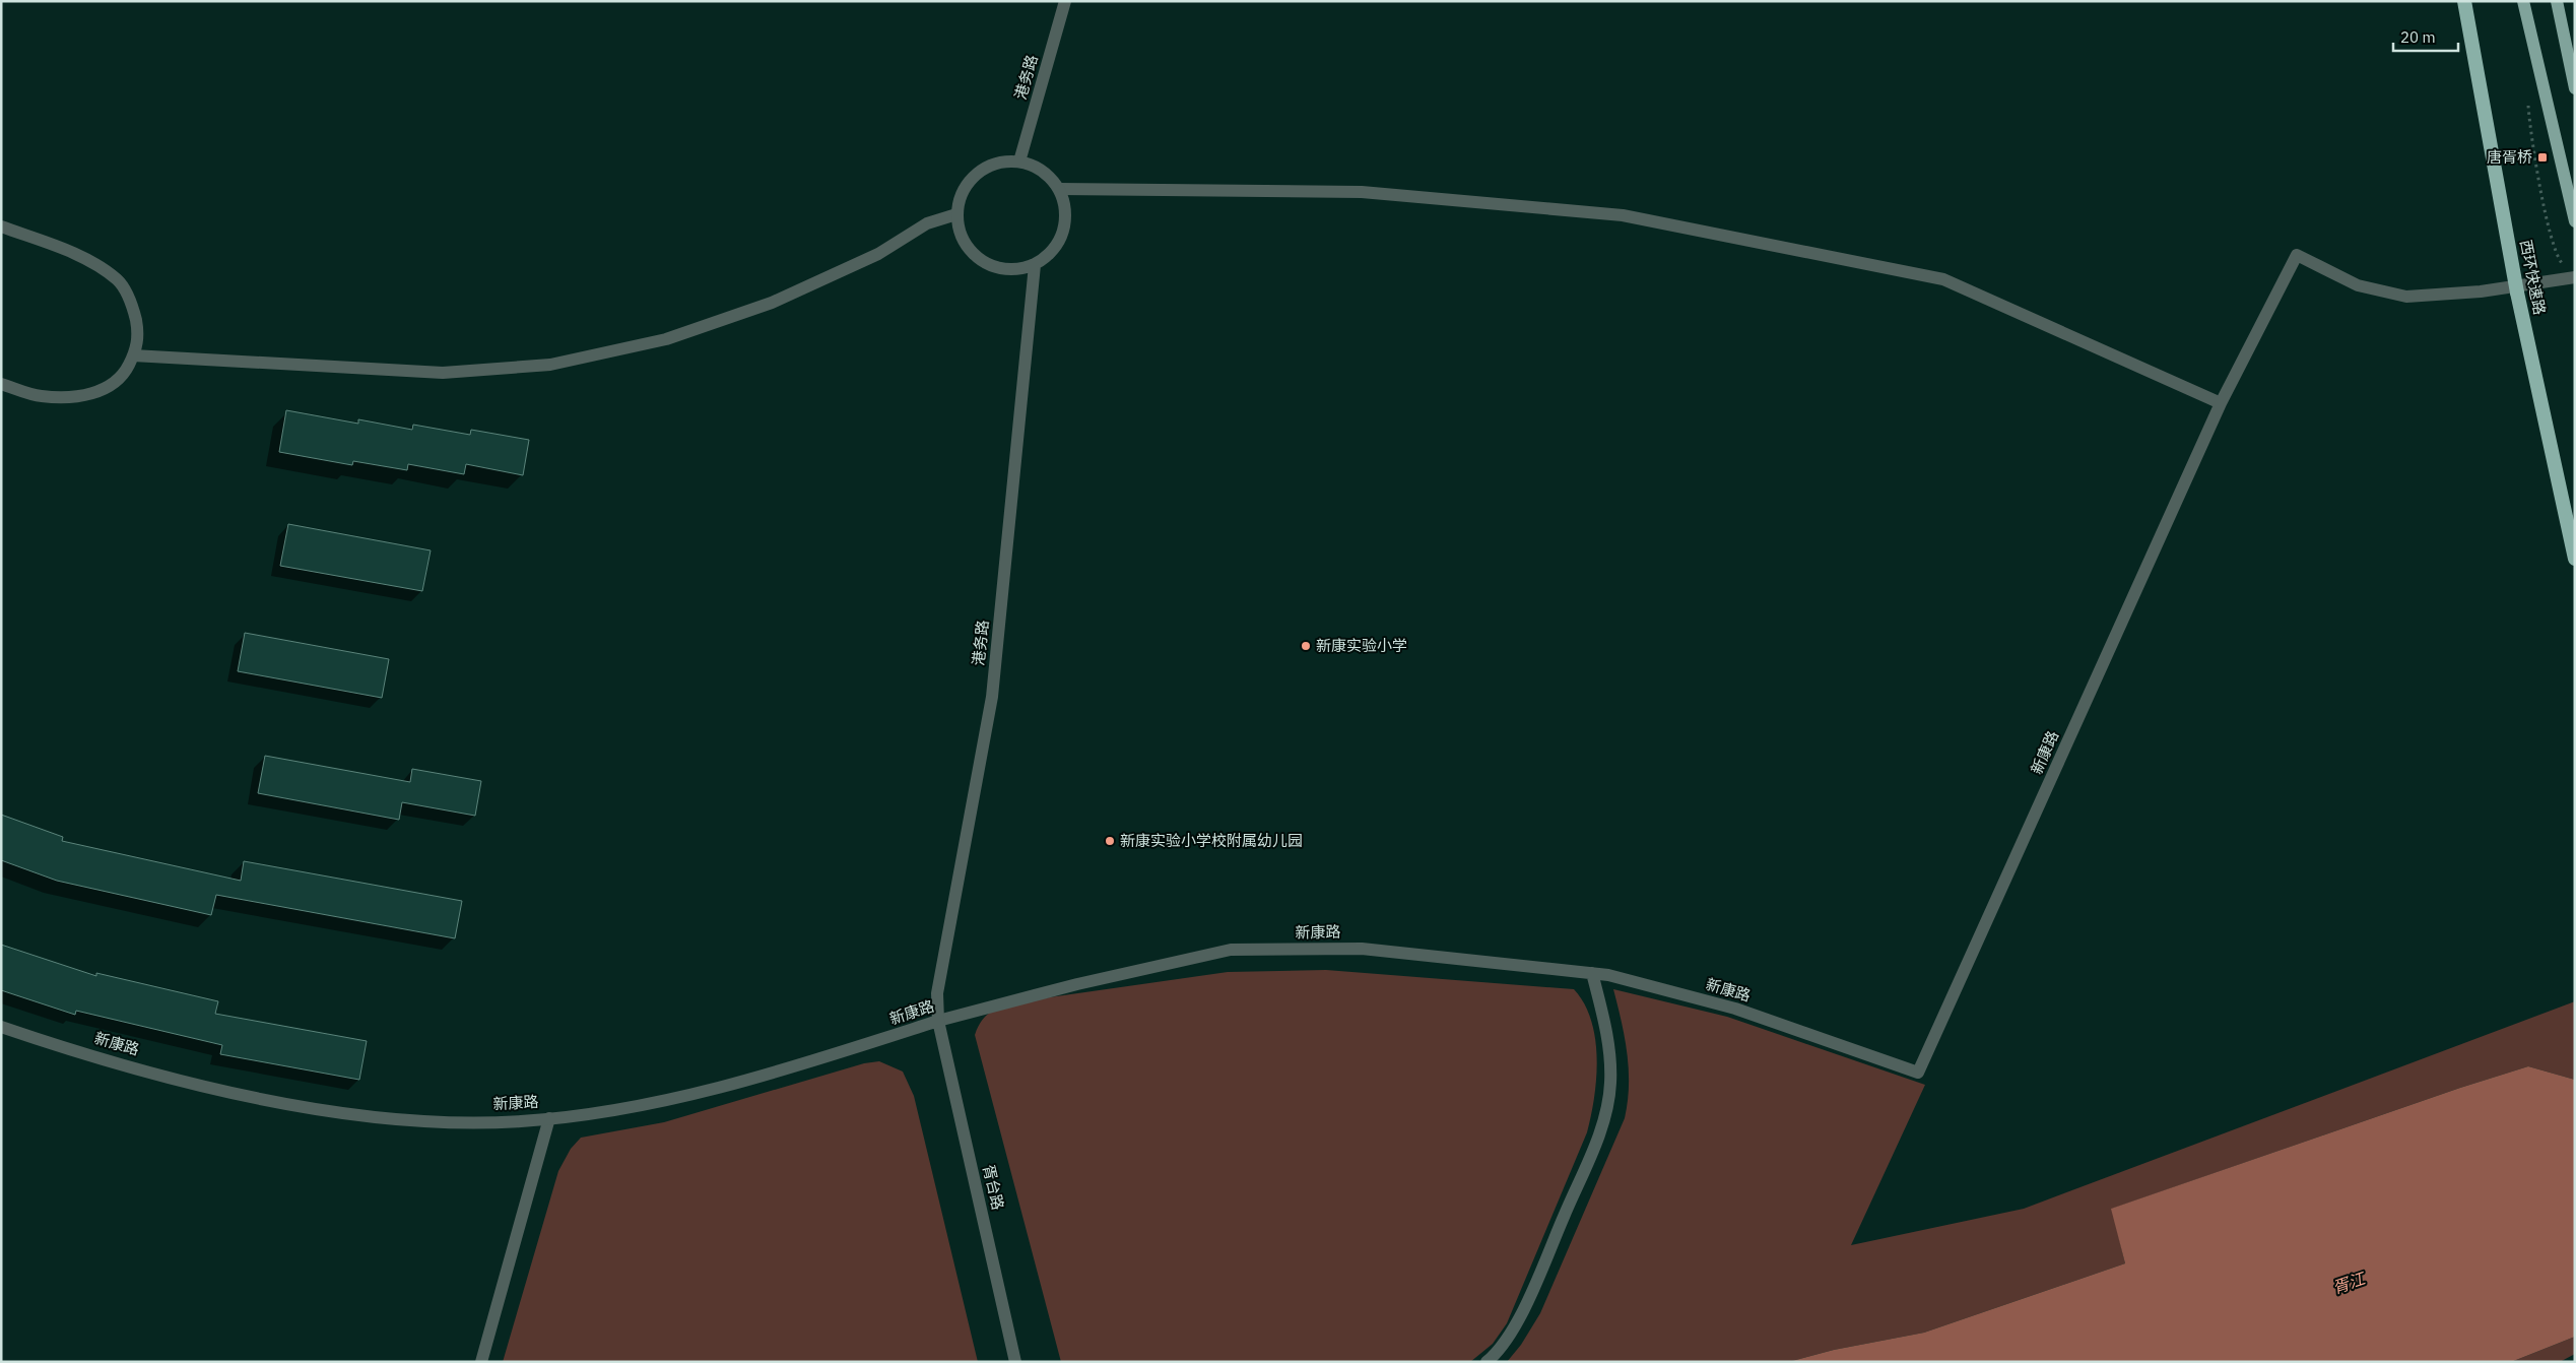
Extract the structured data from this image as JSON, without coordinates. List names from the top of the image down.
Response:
{
  "streets": {
    "highway": ["西环快速路"],
    "street": ["港务路", "新康路", "胥台路"]
  },
  "crossings": [
    ["港务路", "新康路"],
    ["港务路", "胥台路"],
    ["新康路", "胥台路"]
  ],
  "water": ["胥江"],
  "places": {
    "transit": ["唐胥桥"],
    "other": ["新康实验小学", "新康实验小学校附属幼儿园"]
  },
  "scale_bar": "20 m"
}
